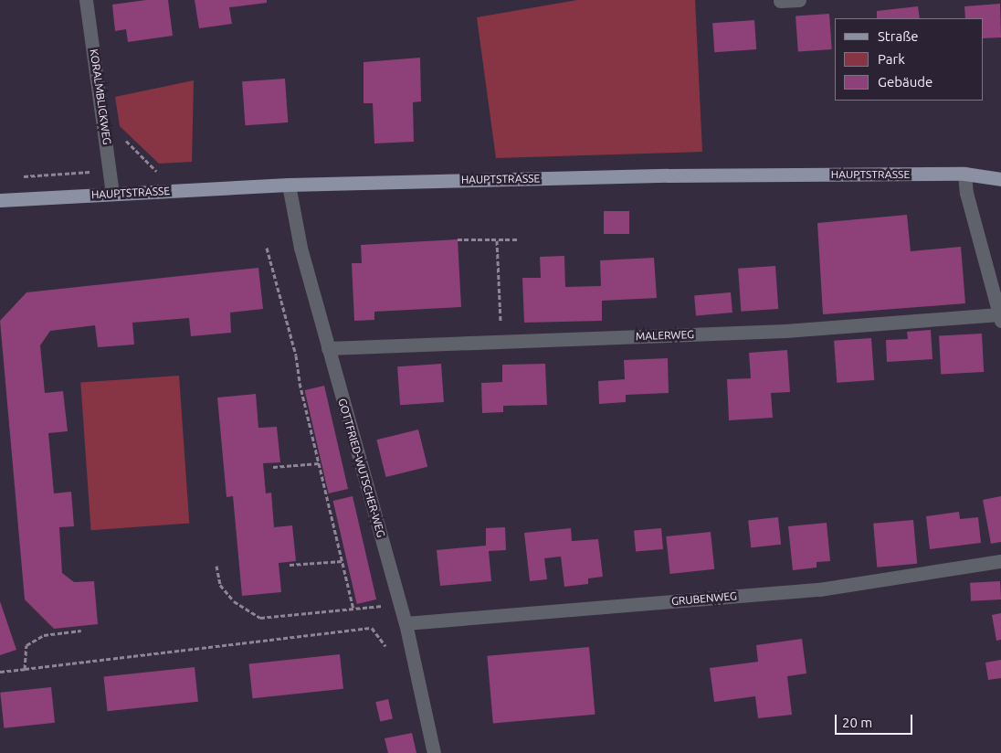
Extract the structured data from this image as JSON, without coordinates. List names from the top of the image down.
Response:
{
  "streets": {
    "main road": ["HAUPTSTRASSE"],
    "street": [
      "KORALMBLICKWEG",
      "MALERWEG",
      "GOTTFRIED-WUTSCHER-WEG",
      "GRUBENWEG"
    ]
  },
  "crossings": [
    ["KORALMBLICKWEG", "HAUPTSTRASSE"],
    ["HAUPTSTRASSE", "GOTTFRIED-WUTSCHER-WEG"],
    ["MALERWEG", "GOTTFRIED-WUTSCHER-WEG"],
    ["GOTTFRIED-WUTSCHER-WEG", "GRUBENWEG"]
  ],
  "legend": ["Straße", "Park", "Gebäude"],
  "scale_bar": "20 m"
}
